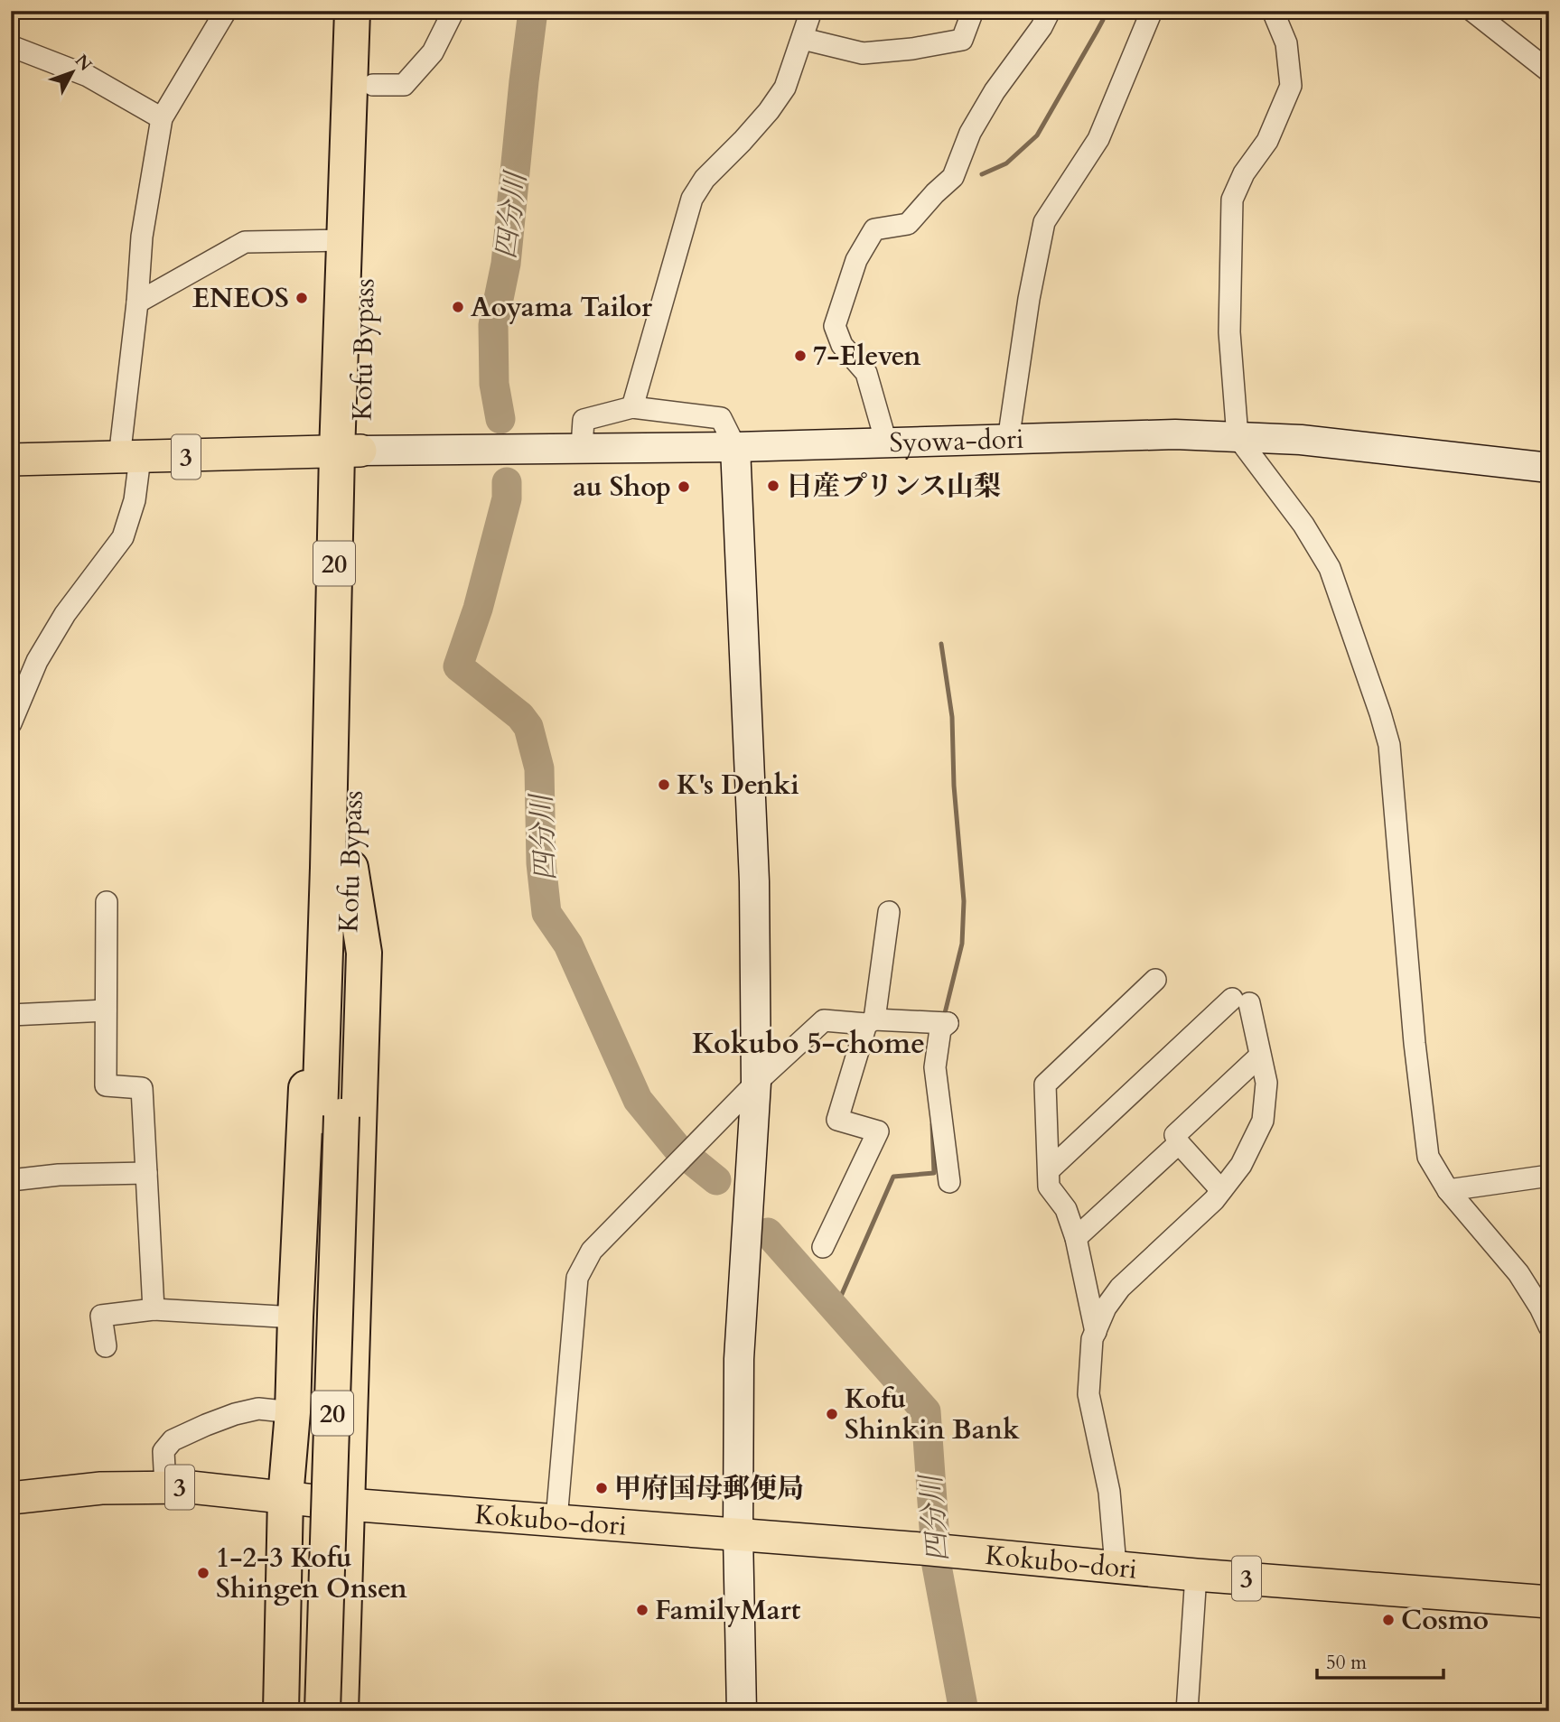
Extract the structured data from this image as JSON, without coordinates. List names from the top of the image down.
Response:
{
  "streets": {
    "highway": ["Kofu Bypass", "20"],
    "main road": ["3", "Kokubo-dori"],
    "street": ["Syowa-dori"]
  },
  "crossings": [
    ["Kofu Bypass", "Syowa-dori"],
    ["Kofu Bypass", "3"],
    ["Syowa-dori", "3"],
    ["3", "Kokubo-dori"]
  ],
  "districts": ["Kokubo 5-chome"],
  "water": ["四分川"],
  "places": [
    "ENEOS",
    "Aoyama Tailor",
    "7-Eleven",
    "日産プリンス山梨",
    "au Shop",
    "K's Denki",
    "Kofu Shinkin Bank",
    "甲府国母郵便局",
    "1-2-3 Kofu Shingen Onsen",
    "FamilyMart",
    "Cosmo"
  ],
  "scale_bar": "50 m",
  "north": "top right"
}
